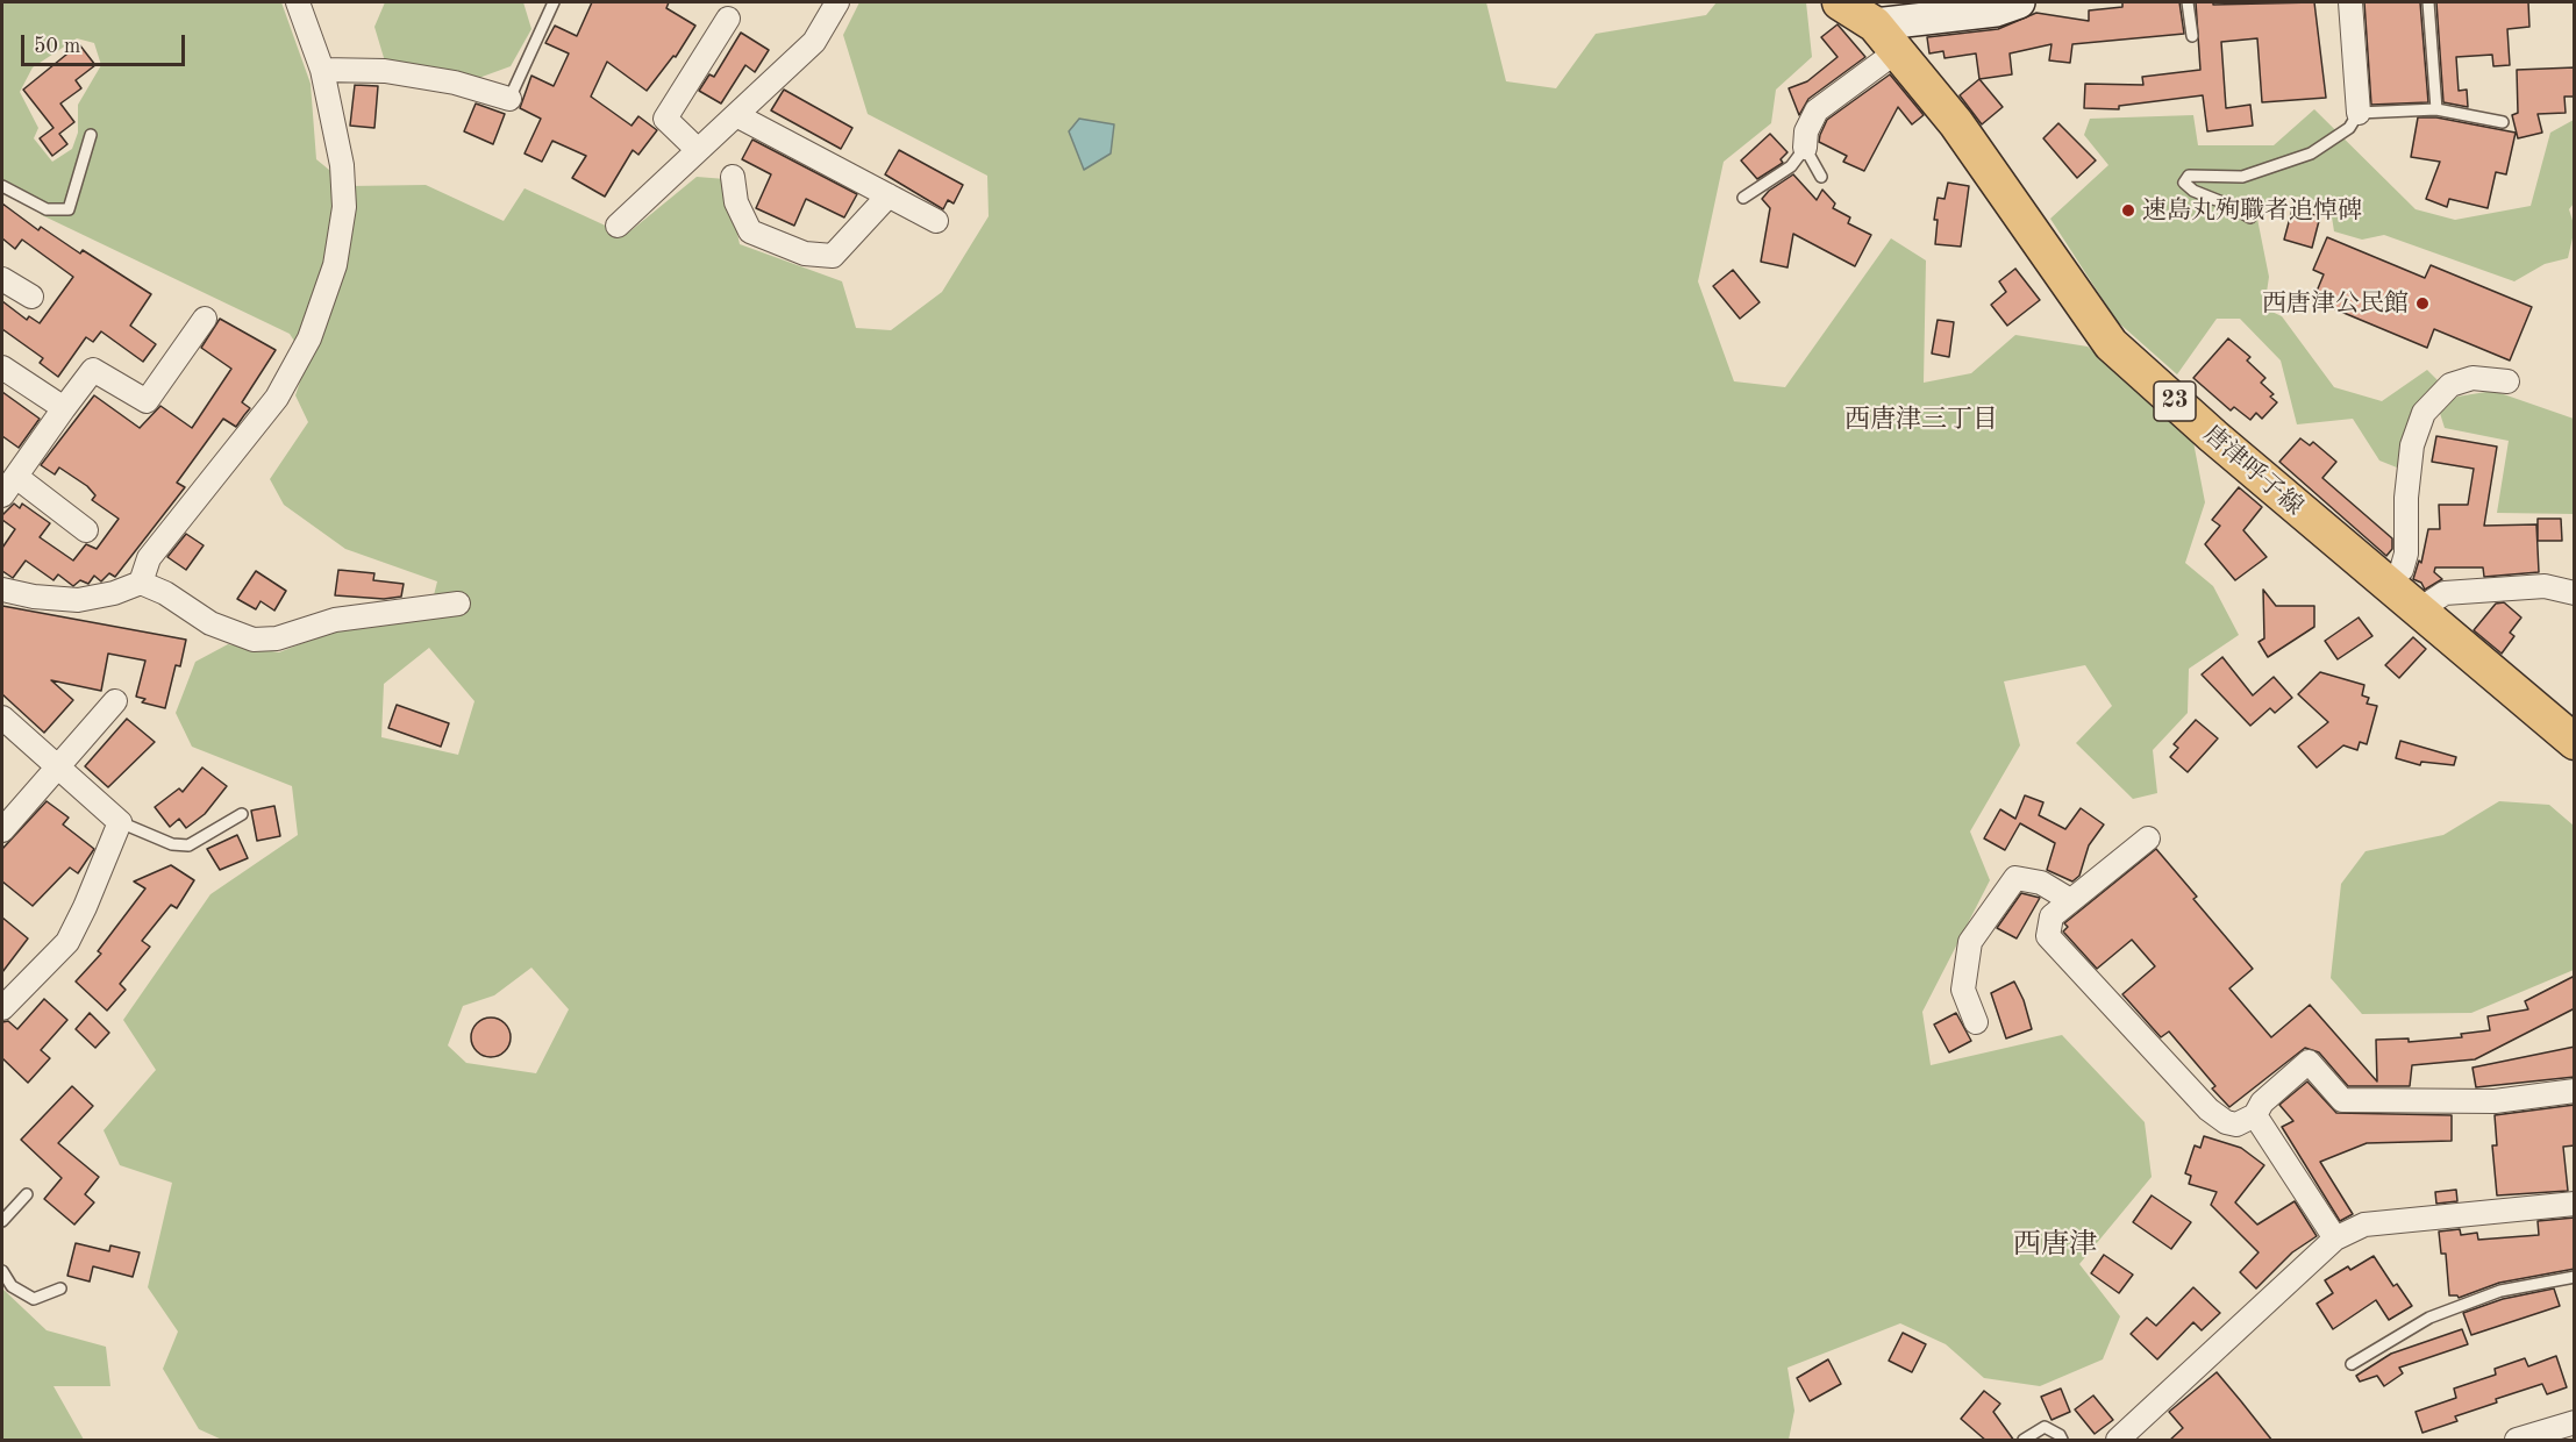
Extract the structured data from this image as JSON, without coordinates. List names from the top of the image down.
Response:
{
  "streets": {
    "main road": ["23", "唐津呼子線"]
  },
  "districts": ["西唐津三丁目", "西唐津"],
  "places": ["速島丸殉職者追悼碑", "西唐津公民館"],
  "scale_bar": "50 m"
}
